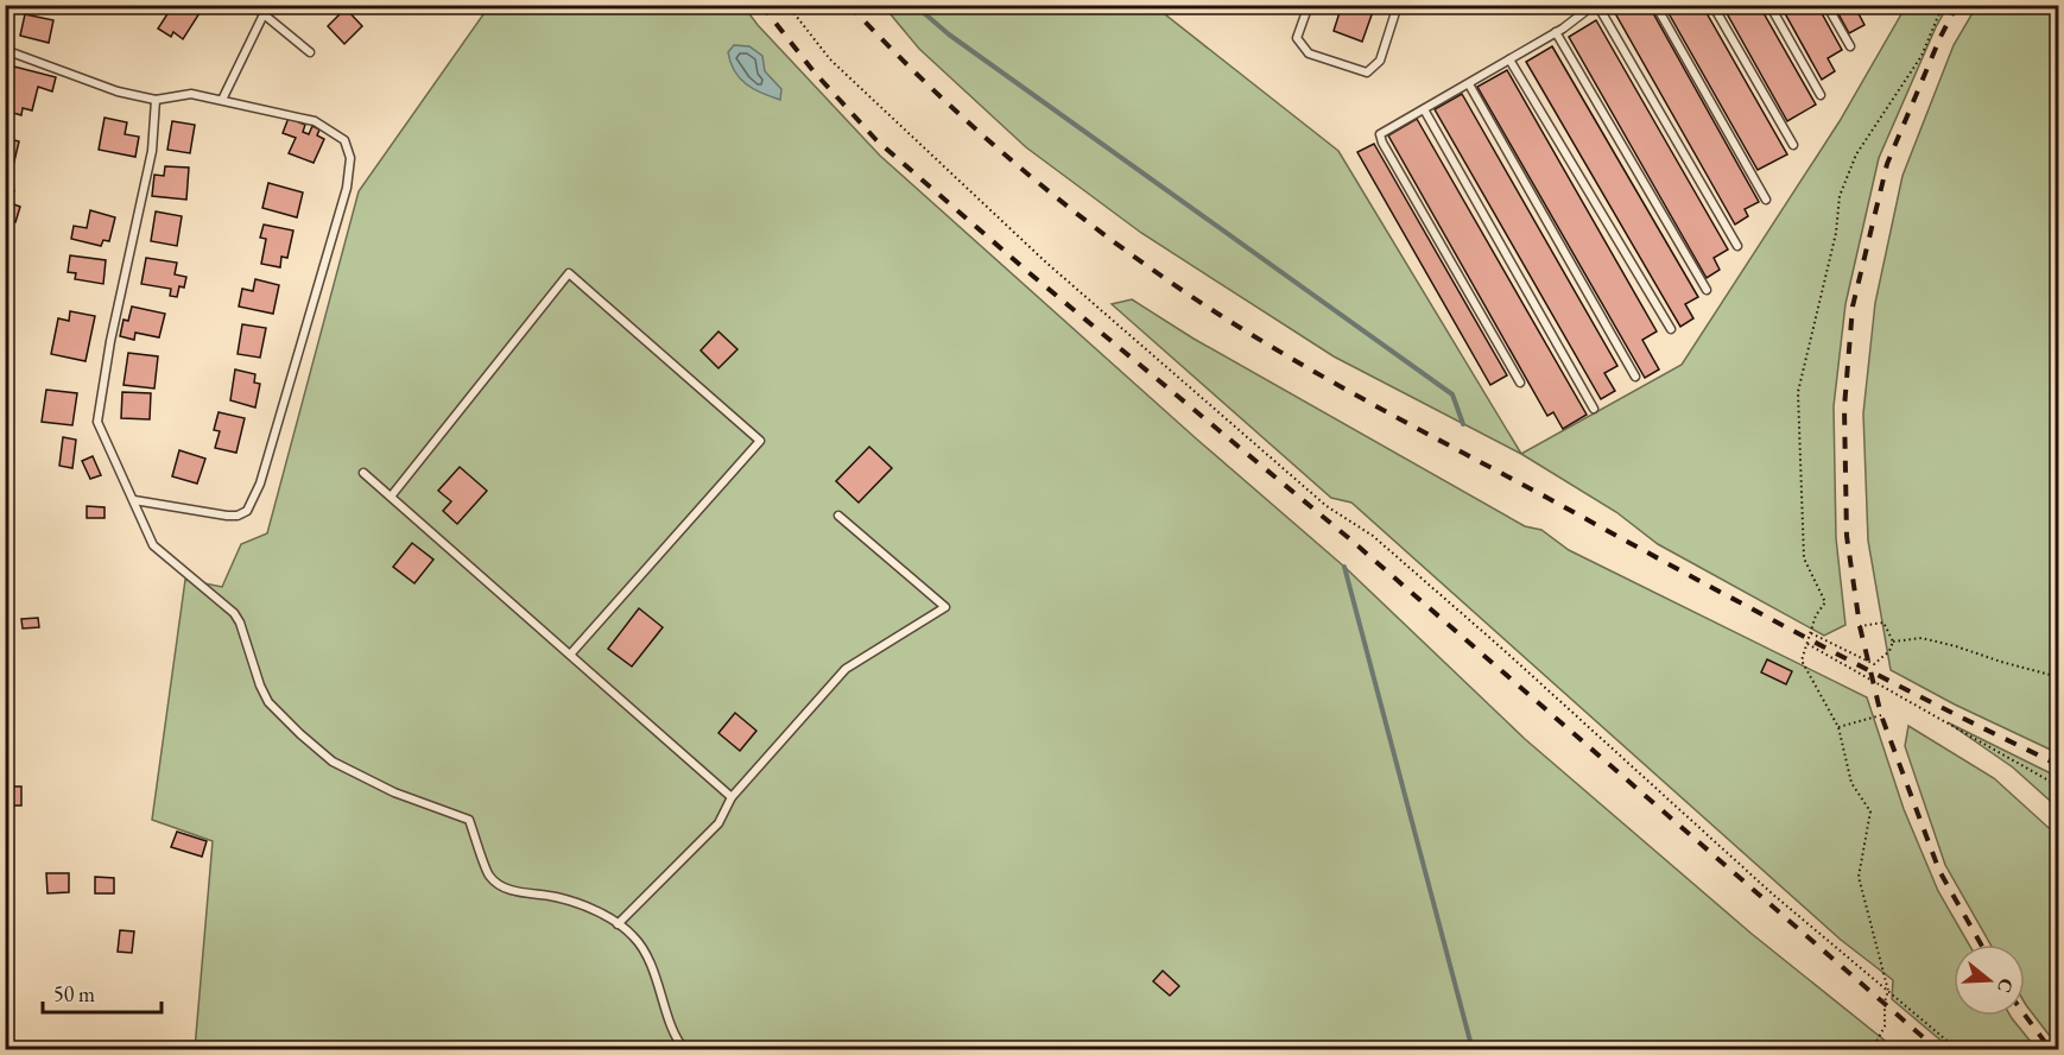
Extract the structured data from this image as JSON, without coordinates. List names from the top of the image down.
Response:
{
  "scale_bar": "50 m",
  "north": "right"
}
